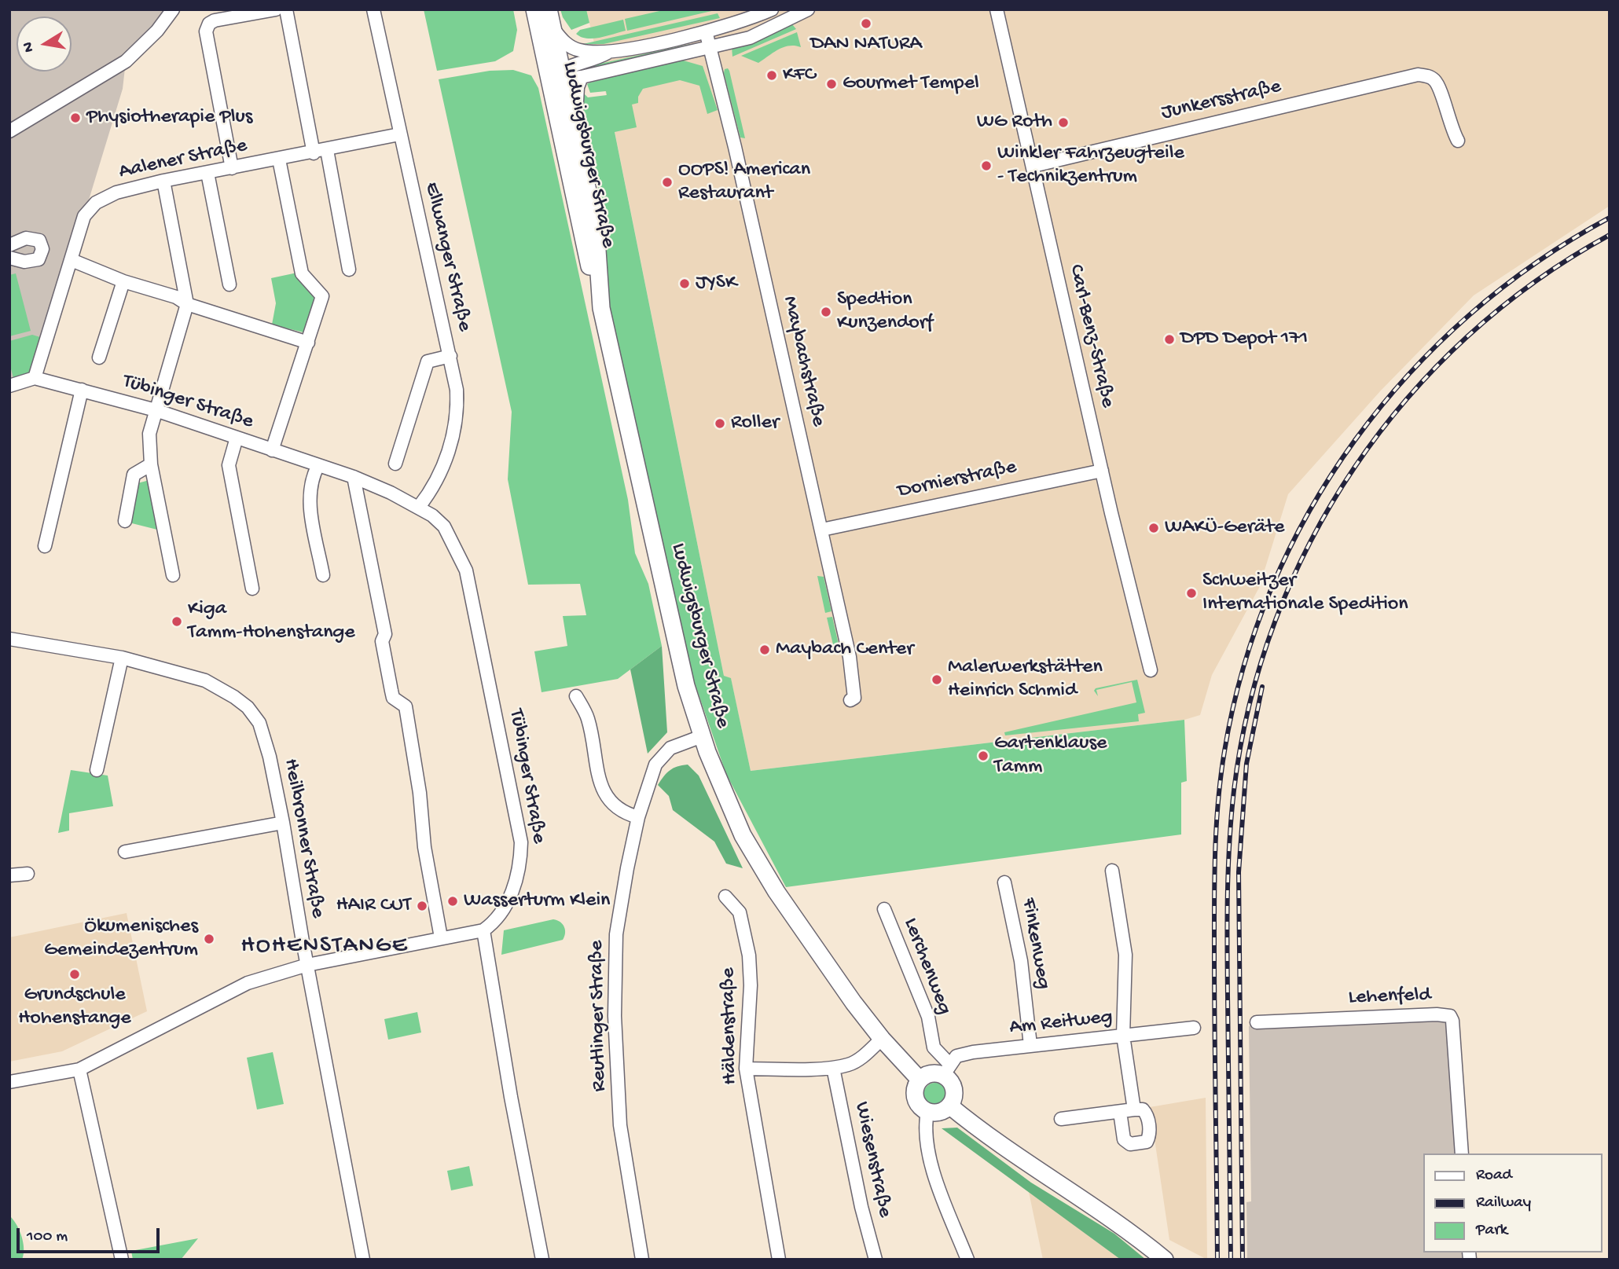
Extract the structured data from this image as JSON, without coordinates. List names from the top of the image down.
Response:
{
  "streets": {
    "main road": ["Ludwigsburger Straße"],
    "street": [
      "Junkersstraße",
      "Aalener Straße",
      "Ellwanger Straße",
      "Carl-Benz-Straße",
      "Maybachstraße",
      "Tübinger Straße",
      "Dornierstraße",
      "Heilbronner Straße",
      "Finkenweg",
      "Lerchenweg",
      "Lehenfeld",
      "Reutlinger Straße",
      "Am Reitweg",
      "Häldenstraße",
      "Wiesenstraße"
    ]
  },
  "crossings": [
    ["Junkersstraße", "Carl-Benz-Straße"],
    ["Ludwigsburger Straße", "Lerchenweg"],
    ["Ludwigsburger Straße", "Reutlinger Straße"],
    ["Ludwigsburger Straße", "Am Reitweg"],
    ["Aalener Straße", "Ellwanger Straße"],
    ["Aalener Straße", "Tübinger Straße"],
    ["Ellwanger Straße", "Tübinger Straße"],
    ["Carl-Benz-Straße", "Dornierstraße"],
    ["Maybachstraße", "Dornierstraße"],
    ["Finkenweg", "Am Reitweg"],
    ["Lerchenweg", "Am Reitweg"]
  ],
  "districts": ["HOHENSTANGE"],
  "places": [
    "DAN NATURA",
    "KFC",
    "Gourmet Tempel",
    "Physiotherapie Plus",
    "WG Roth",
    "Winkler Fahrzeugteile - Technikzentrum",
    "OOPS! American Restaurant",
    "JYSK",
    "Spedtion Kunzendorf",
    "DPD Depot 171",
    "Roller",
    "WAKÜ-Geräte",
    "Schweitzer Internationale Spedition",
    "Kiga Tamm-Hohenstange",
    "Maybach Center",
    "Malerwerkstätten Heinrich Schmid",
    "Gartenklause Tamm",
    "Wasserturm Klein",
    "HAIR CUT",
    "Ökumenisches Gemeindezentrum",
    "Grundschule Hohenstange"
  ],
  "legend": ["Road", "Railway", "Park"],
  "scale_bar": "100 m",
  "north": "left"
}
